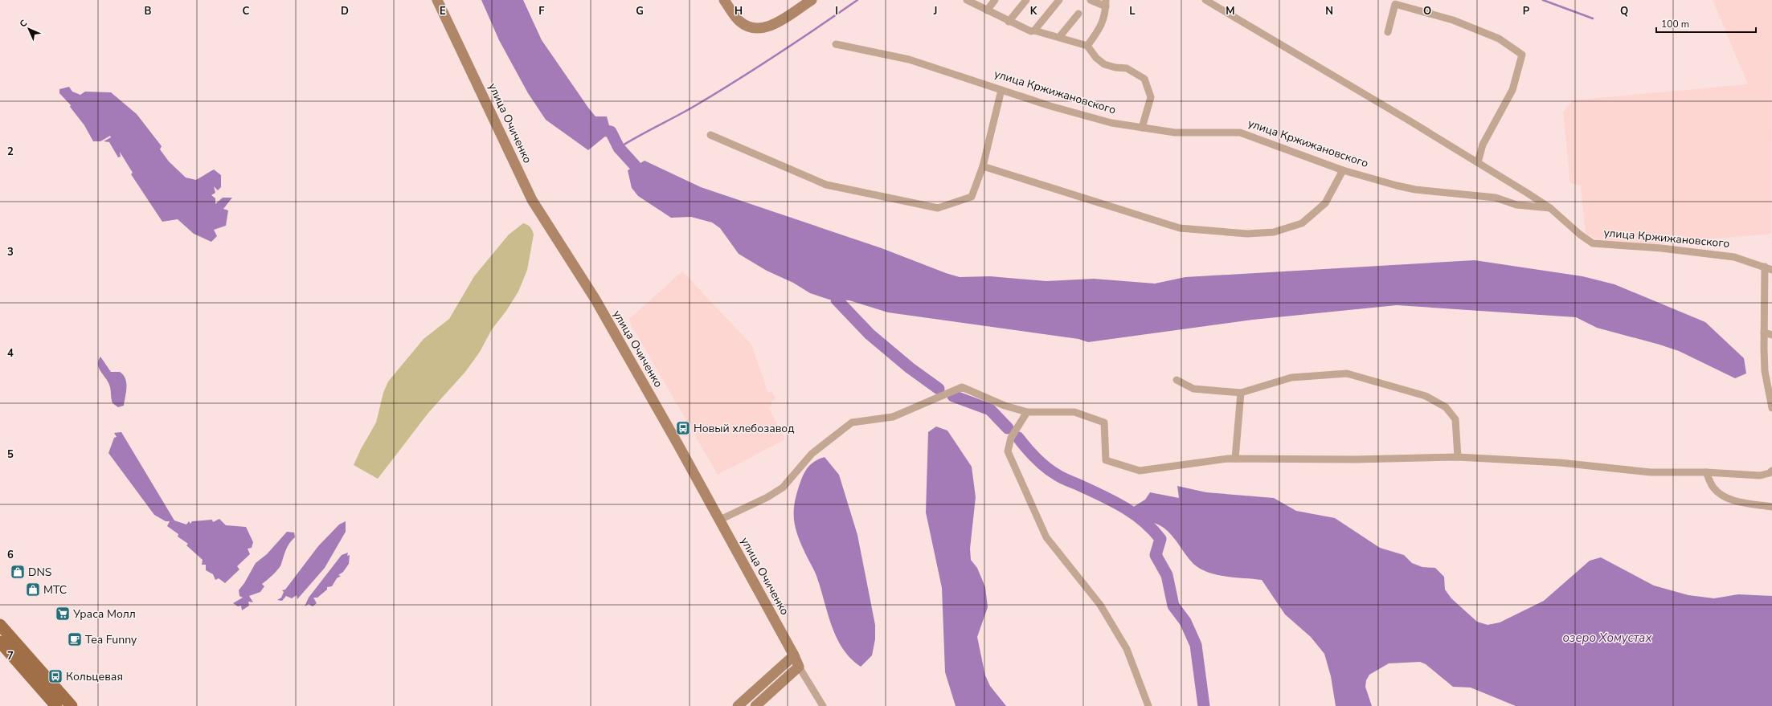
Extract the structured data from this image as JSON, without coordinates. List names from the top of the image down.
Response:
{
  "streets": {
    "street": ["улица Кржижановского", "улица Очиченко"]
  },
  "water": ["озеро Хомустах"],
  "places": {
    "bus stop": ["Новый хлебозавод", "Кольцевая"],
    "shop": ["DNS", "МТС"],
    "supermarket": ["Ураса Молл"],
    "cafe": ["Tea Funny"]
  },
  "scale_bar": "100 m",
  "north": "top left",
  "grid": {
    "columns": [
      "B",
      "C",
      "D",
      "E",
      "F",
      "G",
      "H",
      "I",
      "J",
      "K",
      "L",
      "M",
      "N",
      "O",
      "P",
      "Q"
    ],
    "rows": [
      "2",
      "3",
      "4",
      "5",
      "6",
      "7"
    ]
  }
}
